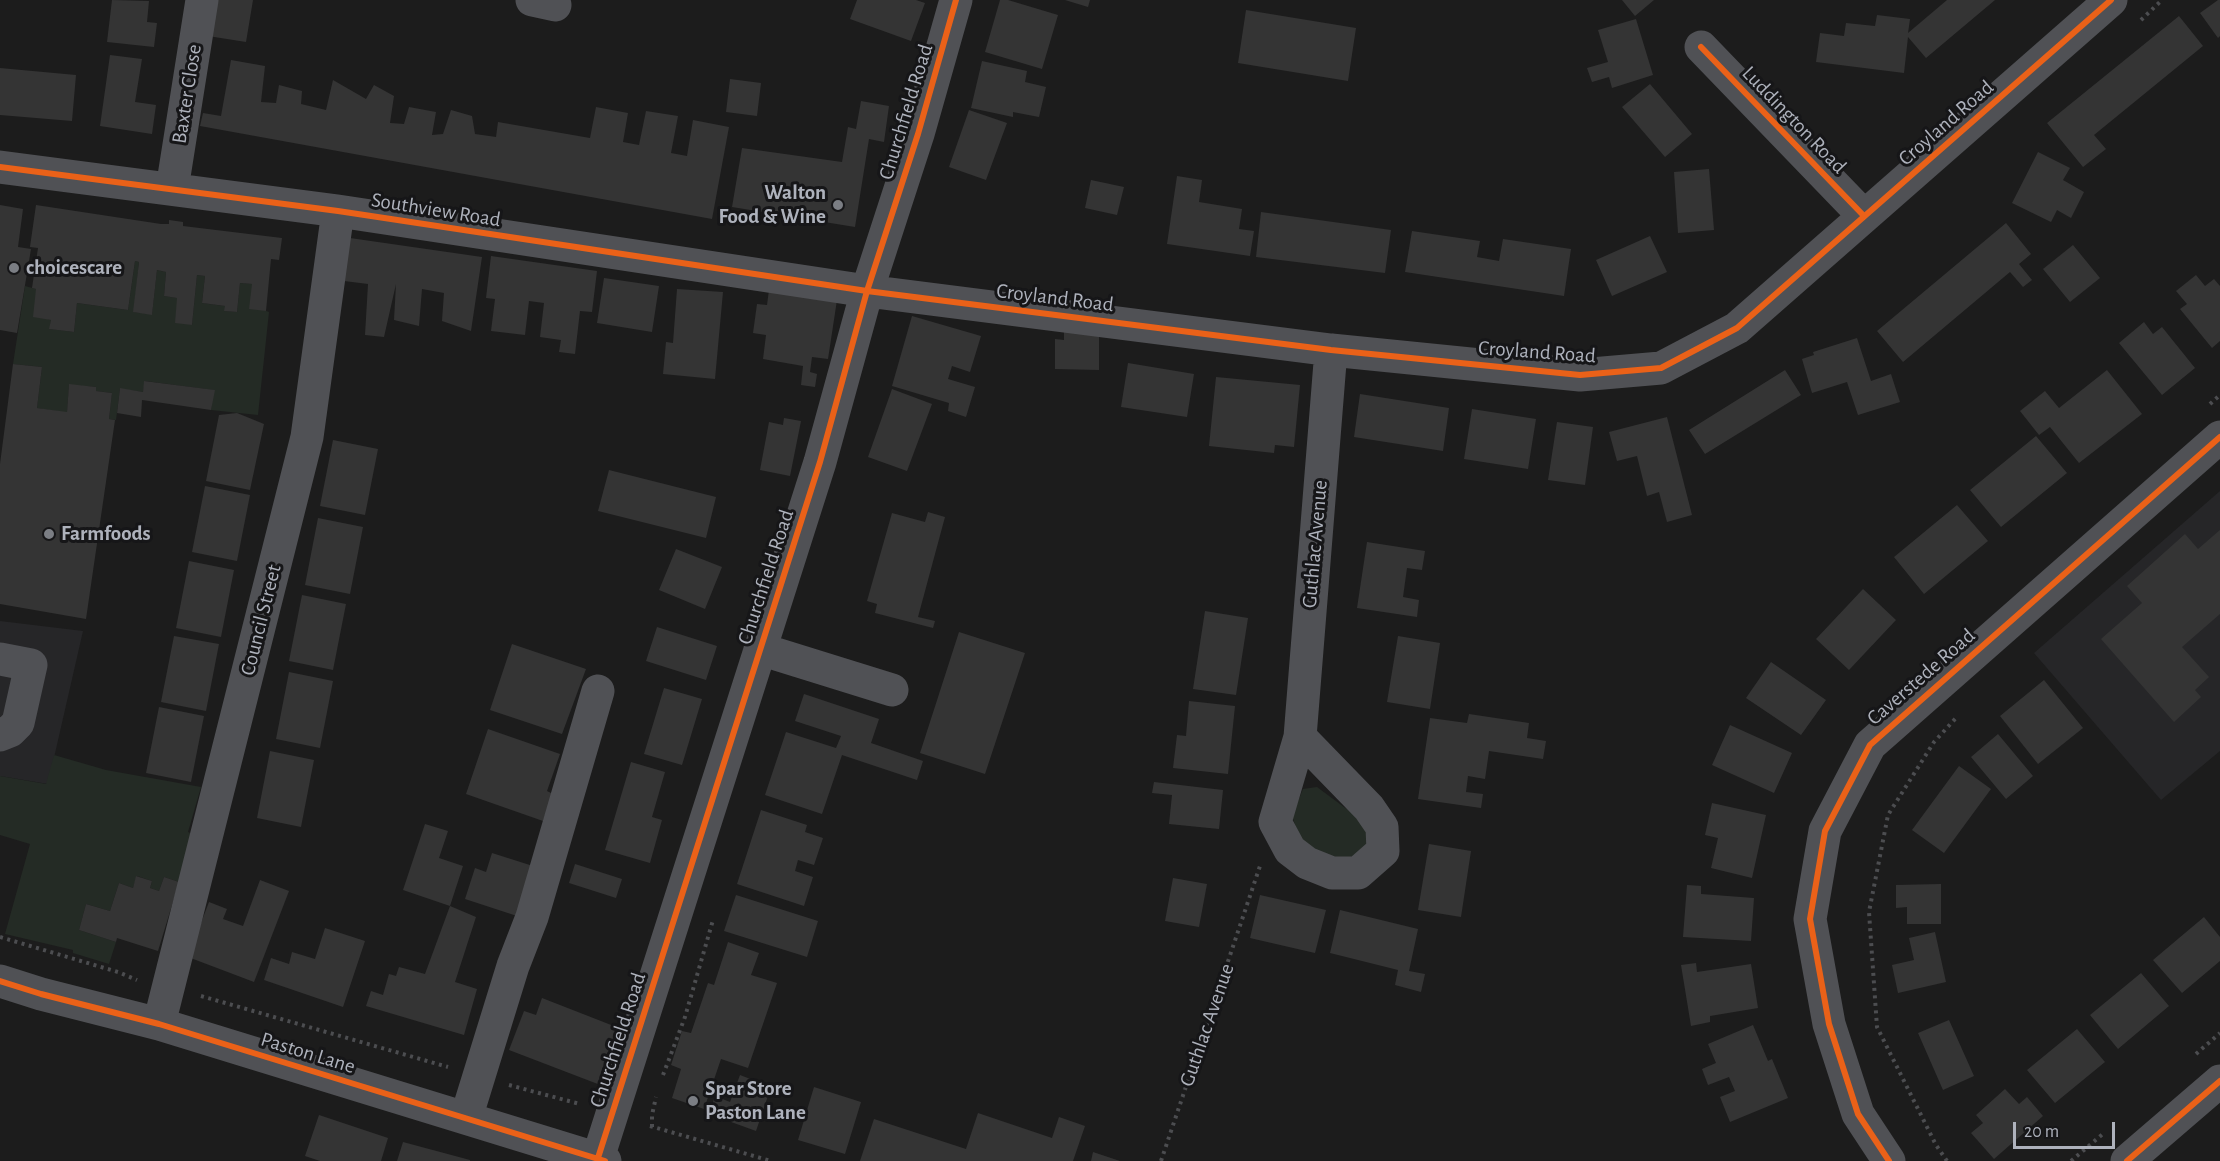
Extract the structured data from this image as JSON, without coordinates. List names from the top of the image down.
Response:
{
  "streets": {
    "street": [
      "Baxter Close",
      "Churchfield Road",
      "Luddington Road",
      "Croyland Road",
      "Southview Road",
      "Guthlac Avenue",
      "Council Street",
      "Caverstede Road",
      "Paston Lane"
    ]
  },
  "crossings": [
    ["Baxter Close", "Southview Road"],
    ["Churchfield Road", "Croyland Road"],
    ["Churchfield Road", "Southview Road"],
    ["Churchfield Road", "Paston Lane"],
    ["Luddington Road", "Croyland Road"],
    ["Croyland Road", "Southview Road"],
    ["Croyland Road", "Guthlac Avenue"],
    ["Southview Road", "Council Street"],
    ["Council Street", "Paston Lane"]
  ],
  "places": [
    "Walton Food & Wine",
    "choicescare",
    "Farmfoods",
    "Spar Store Paston Lane"
  ],
  "scale_bar": "20 m"
}
